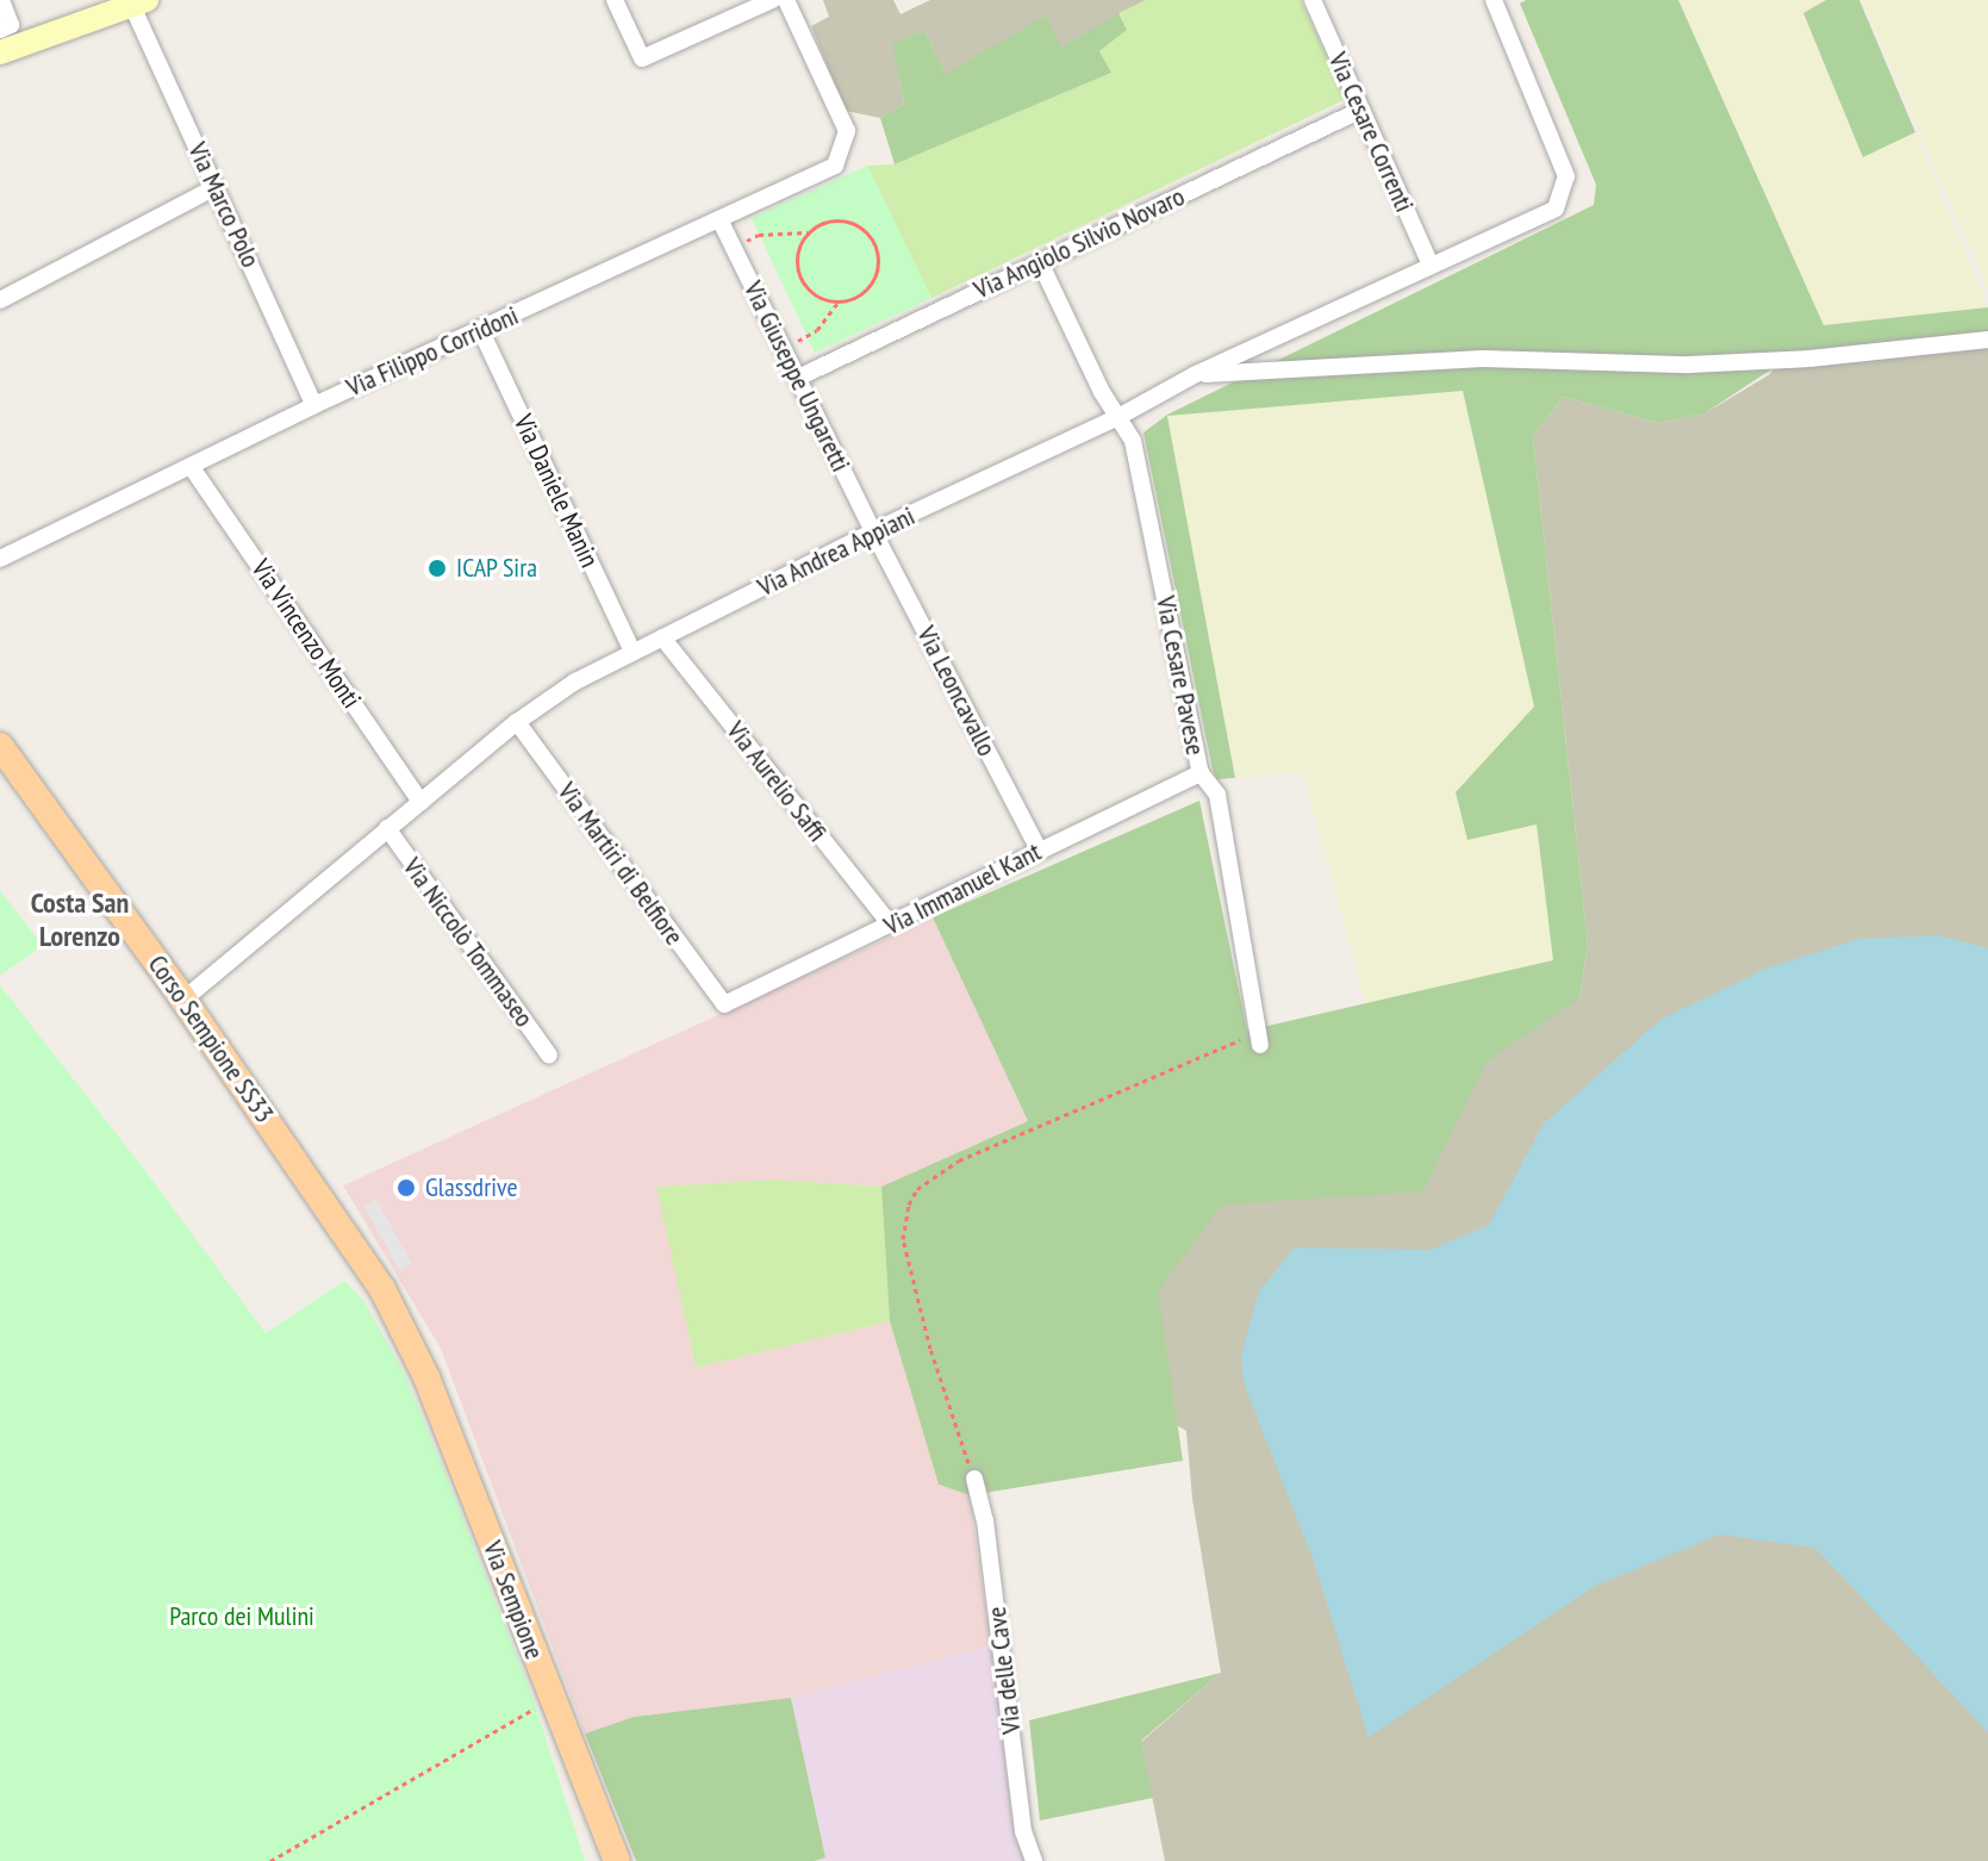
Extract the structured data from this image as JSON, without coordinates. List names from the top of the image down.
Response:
{
  "streets": {
    "main road": ["Corso Sempione SS33", "Via Sempione"],
    "street": [
      "Via Cesare Correnti",
      "Via Marco Polo",
      "Via Angiolo Silvio Novaro",
      "Via Filippo Corridoni",
      "Via Giuseppe Ungaretti",
      "Via Daniele Manin",
      "Via Andrea Appiani",
      "Via Vincenzo Monti",
      "Via Cesare Pavese",
      "Via Leoncavallo",
      "Via Aurelio Saffi",
      "Via Martiri di Belfiore",
      "Via Immanuel Kant",
      "Via Niccolò Tommaseo",
      "Via delle Cave"
    ]
  },
  "crossings": [
    ["Via Cesare Correnti", "Via Angiolo Silvio Novaro"],
    ["Via Cesare Correnti", "Via Andrea Appiani"],
    ["Via Marco Polo", "Via Filippo Corridoni"],
    ["Via Angiolo Silvio Novaro", "Via Giuseppe Ungaretti"],
    ["Via Angiolo Silvio Novaro", "Via Cesare Pavese"],
    ["Via Filippo Corridoni", "Via Giuseppe Ungaretti"],
    ["Via Filippo Corridoni", "Via Daniele Manin"],
    ["Via Filippo Corridoni", "Via Vincenzo Monti"],
    ["Via Giuseppe Ungaretti", "Via Andrea Appiani"],
    ["Via Giuseppe Ungaretti", "Via Leoncavallo"],
    ["Via Daniele Manin", "Via Andrea Appiani"],
    ["Via Andrea Appiani", "Via Vincenzo Monti"],
    ["Via Andrea Appiani", "Via Cesare Pavese"],
    ["Via Andrea Appiani", "Via Leoncavallo"],
    ["Via Andrea Appiani", "Via Aurelio Saffi"],
    ["Via Andrea Appiani", "Via Martiri di Belfiore"],
    ["Via Andrea Appiani", "Via Niccolò Tommaseo"],
    ["Via Andrea Appiani", "Corso Sempione SS33"],
    ["Via Cesare Pavese", "Via Immanuel Kant"],
    ["Via Leoncavallo", "Via Immanuel Kant"],
    ["Via Aurelio Saffi", "Via Immanuel Kant"],
    ["Via Martiri di Belfiore", "Via Immanuel Kant"],
    ["Corso Sempione SS33", "Via Sempione"]
  ],
  "districts": ["Costa San Lorenzo"],
  "parks": ["Parco dei Mulini"],
  "places": ["ICAP Sira", "Glassdrive"]
}
